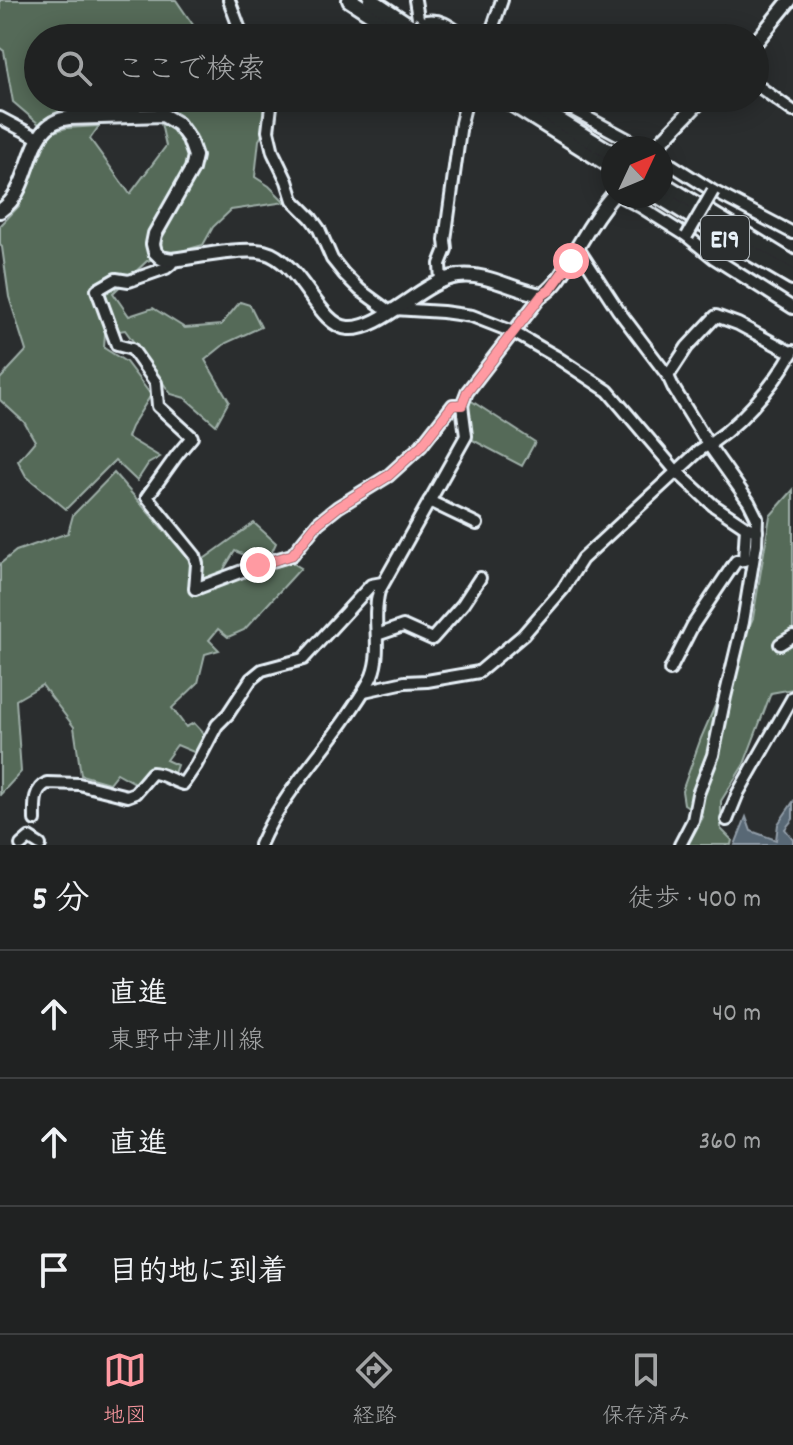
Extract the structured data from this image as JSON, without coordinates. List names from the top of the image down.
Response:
{
  "streets": {
    "highway": ["E19"]
  },
  "north": "top right",
  "page": {
    "search": "ここで検索",
    "heading": ["5 分", "徒歩 · 400 m"],
    "list": [
      ["直進", "東野中津川線", "40 m"],
      ["直進", "360 m"],
      "目的地に到着"
    ],
    "nav": ["地図", "経路", "保存済み"]
  }
}
